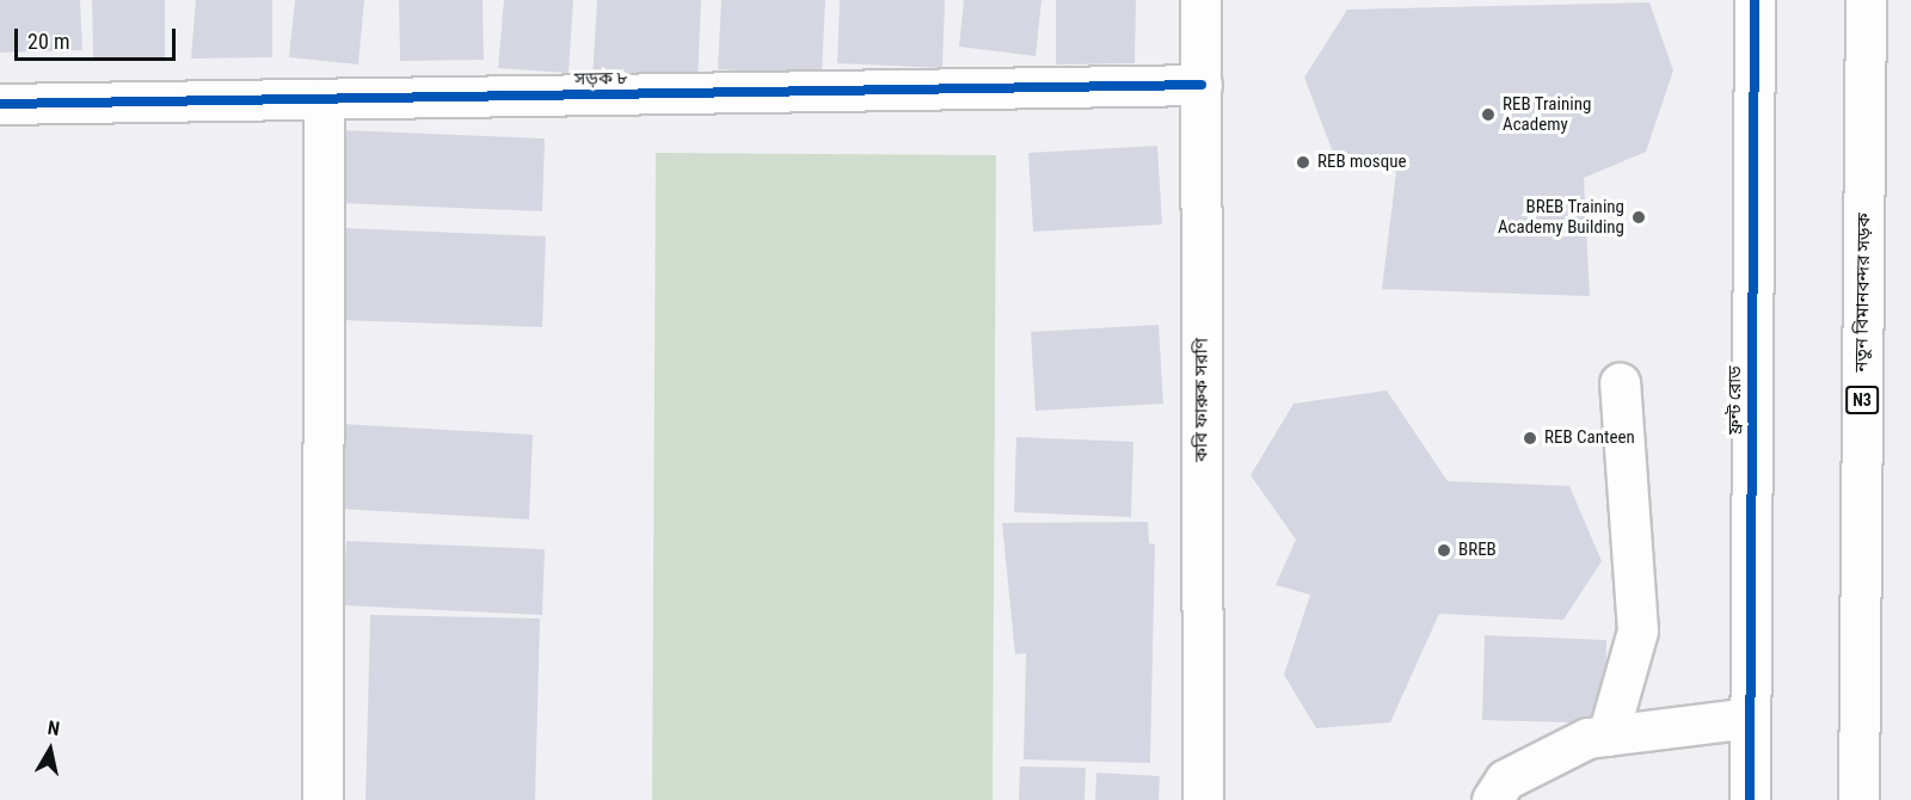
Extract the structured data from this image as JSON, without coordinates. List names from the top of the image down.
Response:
{
  "streets": {
    "main road": [
      "সড়ক ৮",
      "নতুন বিমানবন্দর সড়ক",
      "কবি ফারুক সরণি",
      "ফ্রন্ট রোড",
      "N3"
    ]
  },
  "crossings": [
    ["সড়ক ৮", "কবি ফারুক সরণি"]
  ],
  "places": [
    "REB Training Academy",
    "REB mosque",
    "BREB Training Academy Building",
    "REB Canteen",
    "BREB"
  ],
  "scale_bar": "20 m",
  "north": "top"
}
